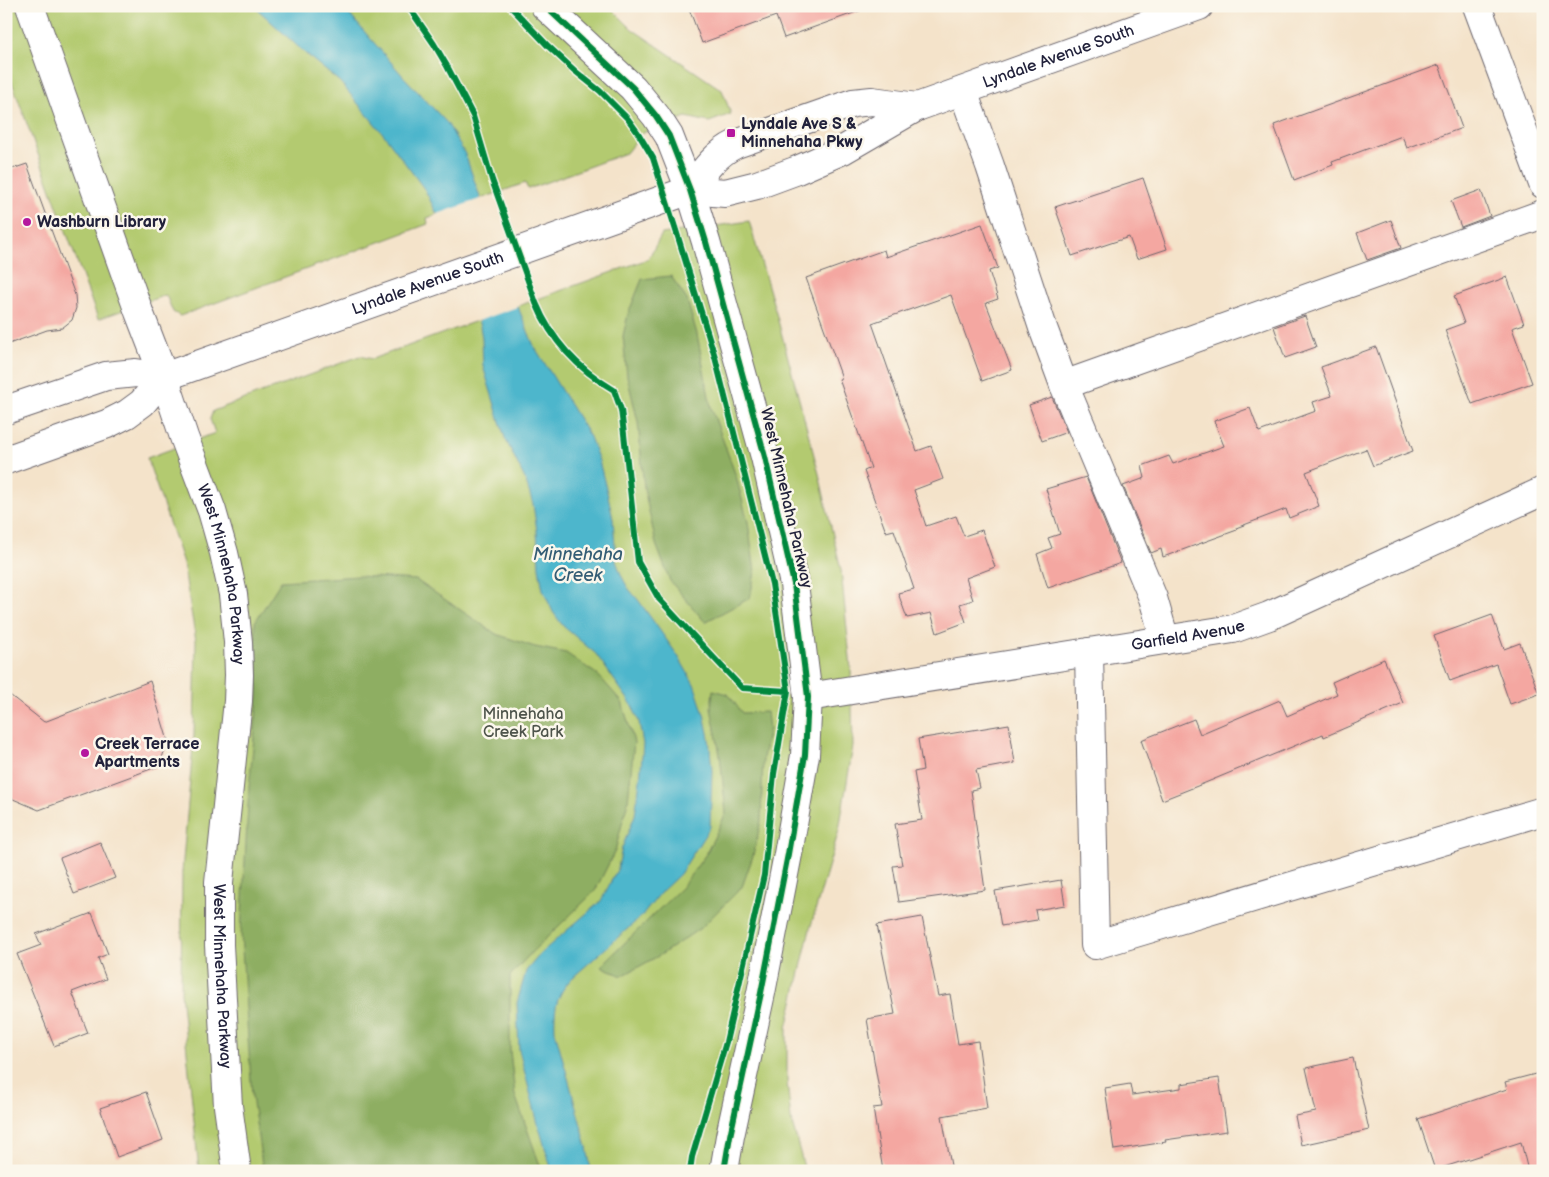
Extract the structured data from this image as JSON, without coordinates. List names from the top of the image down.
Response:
{
  "streets": {
    "street": ["Lyndale Avenue South", "West Minnehaha Parkway", "Garfield Avenue"]
  },
  "crossings": [
    ["Lyndale Avenue South", "West Minnehaha Parkway"],
    ["West Minnehaha Parkway", "Garfield Avenue"]
  ],
  "water": ["Minnehaha Creek"],
  "parks": ["Minnehaha Creek Park"],
  "places": {
    "transit": ["Lyndale Ave S & Minnehaha Pkwy"],
    "other": ["Washburn Library", "Creek Terrace Apartments"]
  }
}
